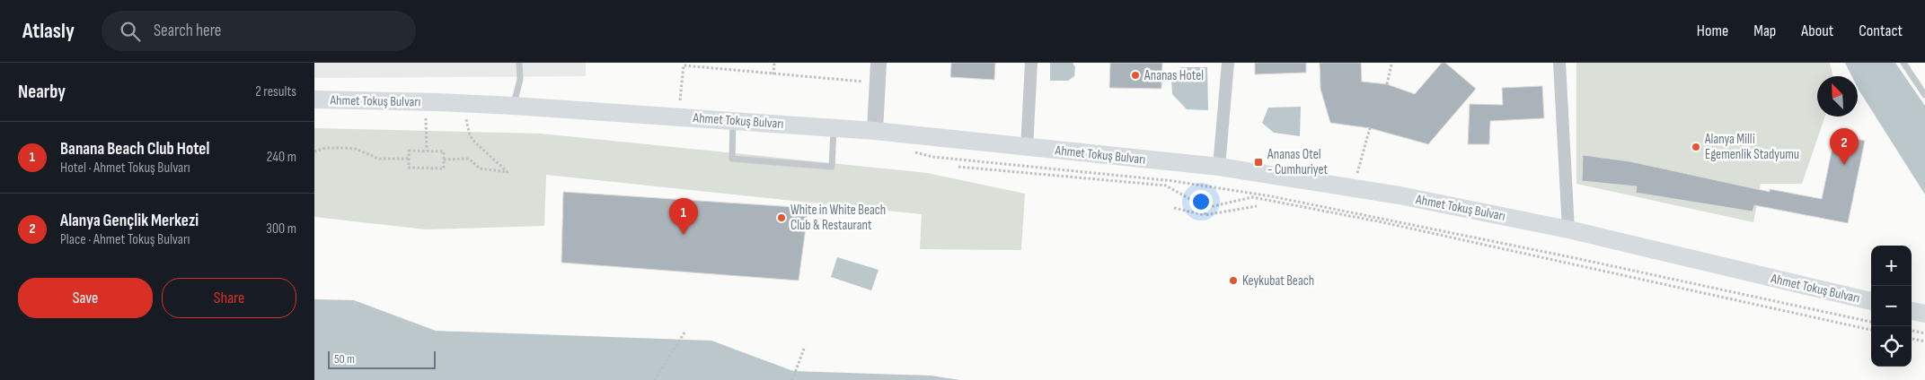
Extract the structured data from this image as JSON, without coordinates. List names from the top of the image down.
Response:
{
  "streets": {
    "main road": ["Ahmet Tokuş Bulvarı"]
  },
  "places": {
    "other": [
      "Ananas Hotel",
      "Alanya Milli Egemenlik Stadyumu",
      "White in White Beach Club & Restaurant",
      "Keykubat Beach"
    ],
    "transit": ["Ananas Otel - Cumhuriyet"]
  },
  "scale_bar": "50 m",
  "north": "top left",
  "page": {
    "header": "Atlasly",
    "search": "Search here",
    "nav": [
      "Home",
      "Map",
      "About",
      "Contact"
    ],
    "heading": ["Nearby", "2 results"],
    "list": [
      {
        "mark": "1",
        "name": "Banana Beach Club Hotel",
        "note": "Hotel · Ahmet Tokuş Bulvarı",
        "value": "240 m"
      },
      {
        "mark": "2",
        "name": "Alanya Gençlik Merkezi",
        "note": "Place · Ahmet Tokuş Bulvarı",
        "value": "300 m"
      }
    ],
    "pins": ["2", "1"],
    "map_buttons": ["+", "−"],
    "buttons": ["Save", "Share"],
    "scale": "50 m"
  }
}
